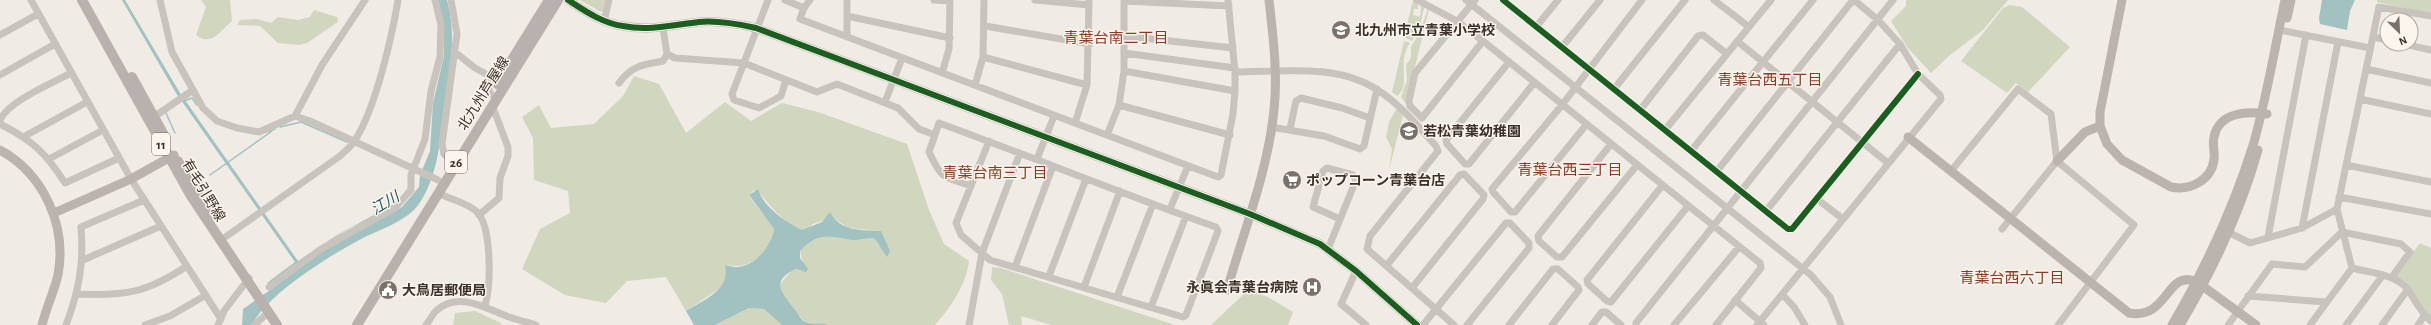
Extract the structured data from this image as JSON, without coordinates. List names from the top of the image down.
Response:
{
  "streets": {
    "main road": [
      "北九州芦屋線",
      "11",
      "26",
      "有毛引野線"
    ]
  },
  "districts": [
    "青葉台南二丁目",
    "青葉台西五丁目",
    "青葉台西三丁目",
    "青葉台南三丁目",
    "青葉台西六丁目"
  ],
  "water": ["江川"],
  "places": {
    "school or university": ["北九州市立青葉小学校", "若松青葉幼稚園"],
    "supermarket": ["ポップコーン青葉台店"],
    "hospital": ["永眞会青葉台病院"],
    "public building": ["大鳥居郵便局"]
  },
  "north": "bottom right"
}
